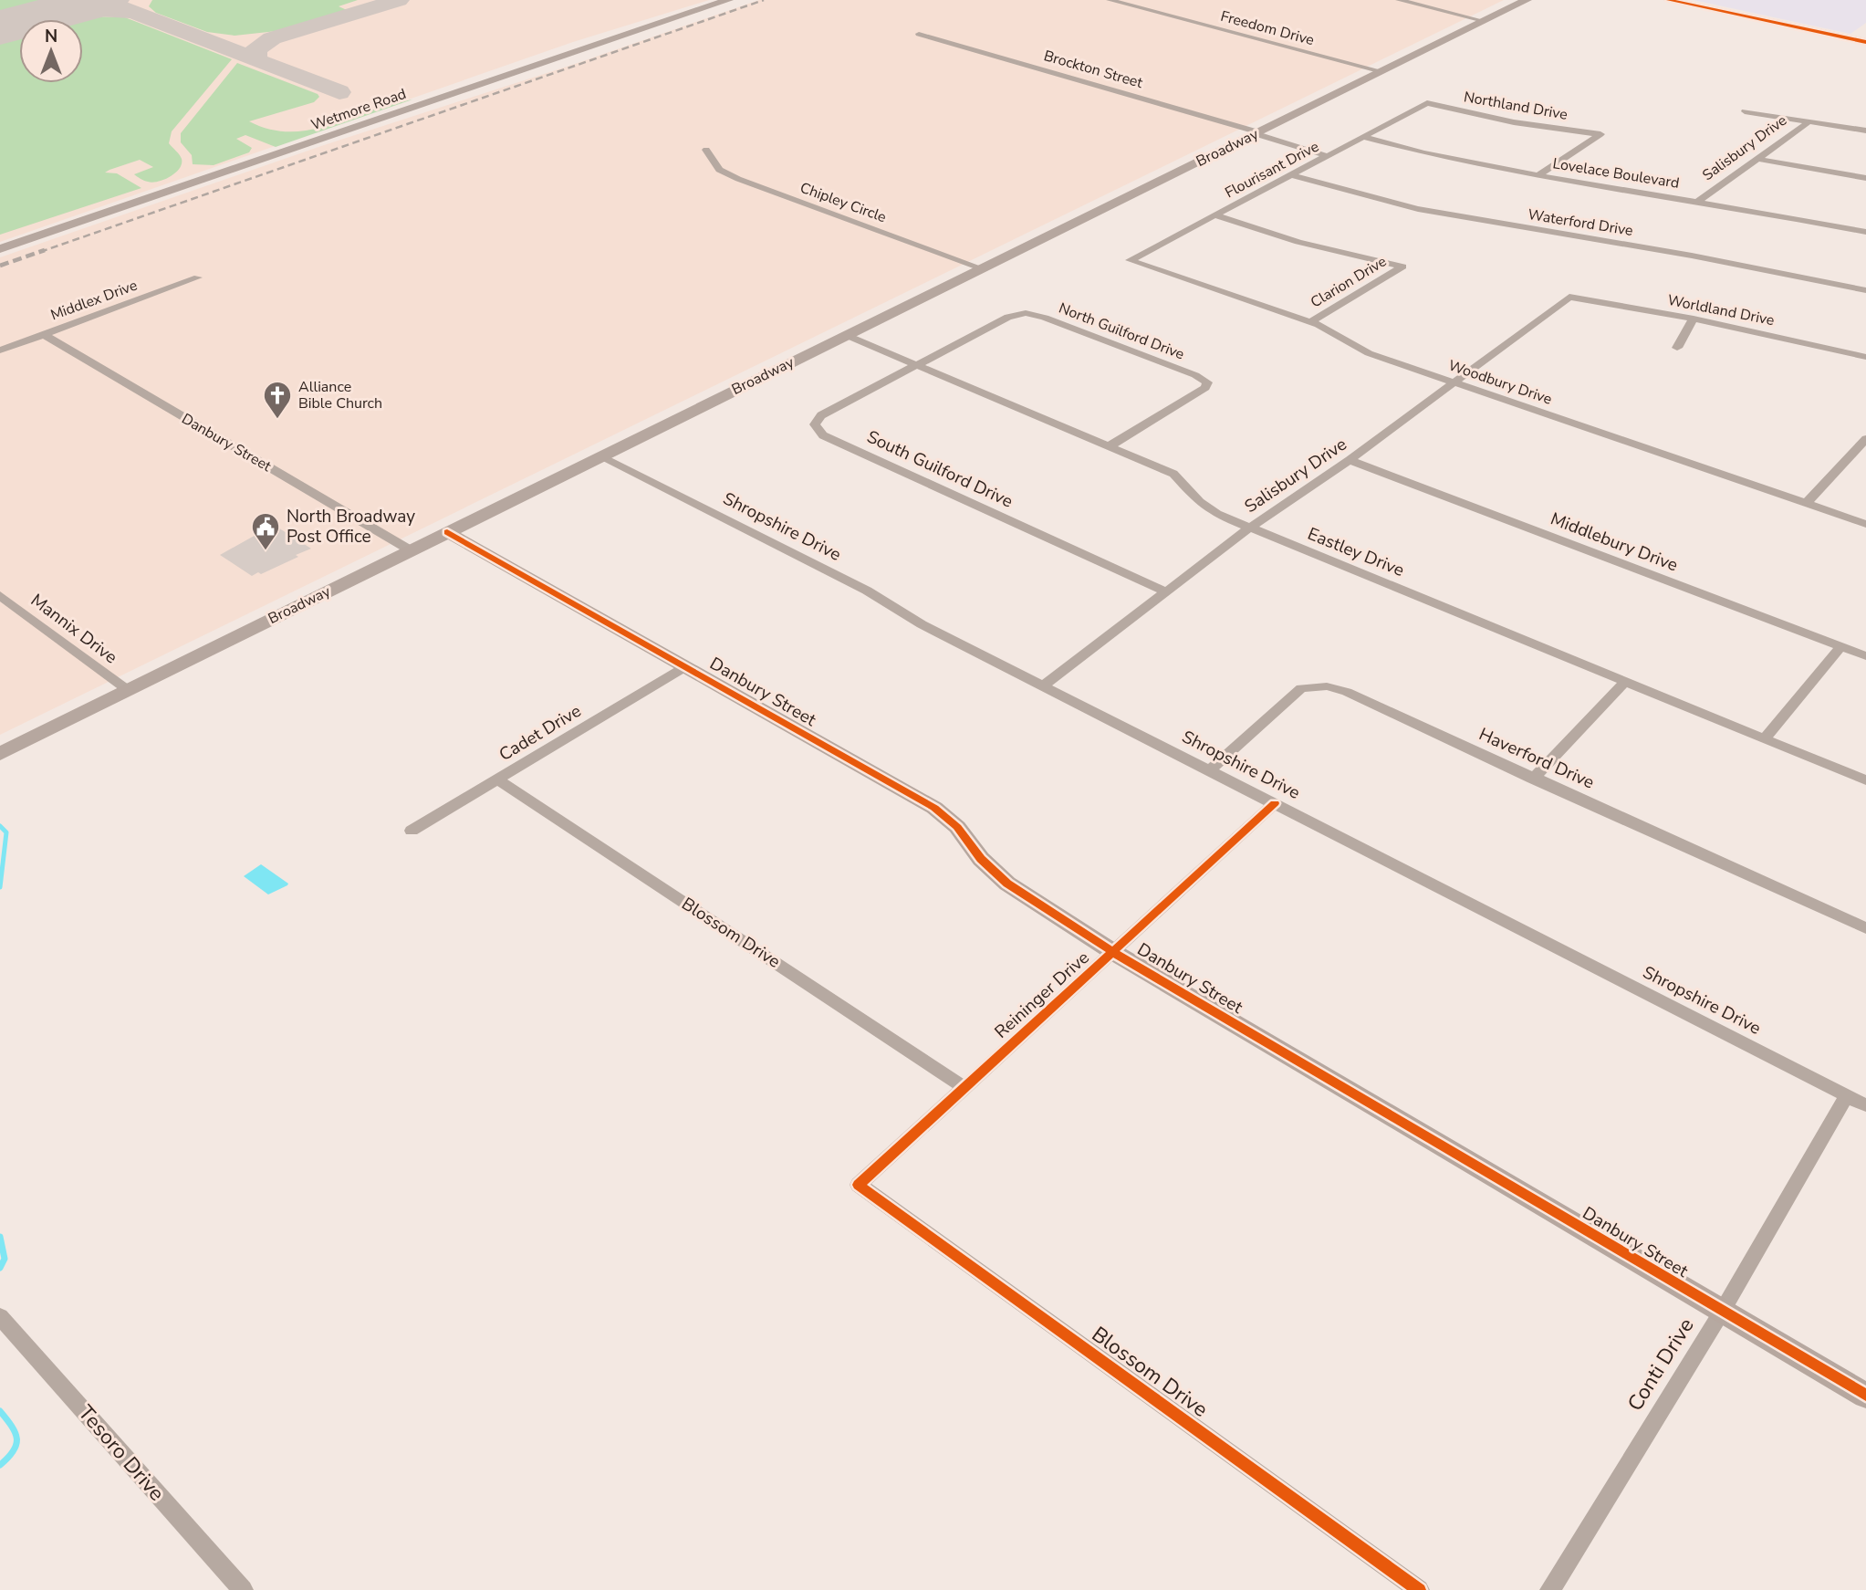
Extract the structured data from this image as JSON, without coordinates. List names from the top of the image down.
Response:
{
  "streets": {
    "main road": ["Wetmore Road", "Broadway", "Danbury Street"],
    "street": [
      "Freedom Drive",
      "Brockton Street",
      "Northland Drive",
      "Salisbury Drive",
      "Flourisant Drive",
      "Lovelace Boulevard",
      "Chipley Circle",
      "Waterford Drive",
      "Clarion Drive",
      "Middlex Drive",
      "Worldland Drive",
      "North Guilford Drive",
      "Woodbury Drive",
      "South Guilford Drive",
      "Shropshire Drive",
      "Middlebury Drive",
      "Eastley Drive",
      "Mannix Drive",
      "Cadet Drive",
      "Haverford Drive",
      "Blossom Drive",
      "Reininger Drive",
      "Conti Drive",
      "Tesoro Drive"
    ]
  },
  "crossings": [
    ["Freedom Drive", "Broadway"],
    ["Brockton Street", "Broadway"],
    ["Brockton Street", "Flourisant Drive"],
    ["Northland Drive", "Flourisant Drive"],
    ["Northland Drive", "Lovelace Boulevard"],
    ["Broadway", "Chipley Circle"],
    ["Broadway", "Danbury Street"],
    ["Broadway", "Shropshire Drive"],
    ["Broadway", "Eastley Drive"],
    ["Broadway", "Mannix Drive"],
    ["Salisbury Drive", "Lovelace Boulevard"],
    ["Salisbury Drive", "Worldland Drive"],
    ["Salisbury Drive", "Woodbury Drive"],
    ["Salisbury Drive", "South Guilford Drive"],
    ["Salisbury Drive", "Shropshire Drive"],
    ["Salisbury Drive", "Middlebury Drive"],
    ["Salisbury Drive", "Eastley Drive"],
    ["Flourisant Drive", "Lovelace Boulevard"],
    ["Flourisant Drive", "Waterford Drive"],
    ["Flourisant Drive", "Clarion Drive"],
    ["Flourisant Drive", "Woodbury Drive"],
    ["Clarion Drive", "Woodbury Drive"],
    ["Middlex Drive", "Danbury Street"],
    ["North Guilford Drive", "South Guilford Drive"],
    ["North Guilford Drive", "Eastley Drive"],
    ["Danbury Street", "Cadet Drive"],
    ["Danbury Street", "Reininger Drive"],
    ["Danbury Street", "Conti Drive"],
    ["South Guilford Drive", "Eastley Drive"],
    ["Shropshire Drive", "Haverford Drive"],
    ["Shropshire Drive", "Reininger Drive"],
    ["Shropshire Drive", "Conti Drive"],
    ["Cadet Drive", "Blossom Drive"],
    ["Blossom Drive", "Reininger Drive"]
  ],
  "places": {
    "church": ["Alliance Bible Church"],
    "public building": ["North Broadway Post Office"]
  },
  "north": "top"
}
